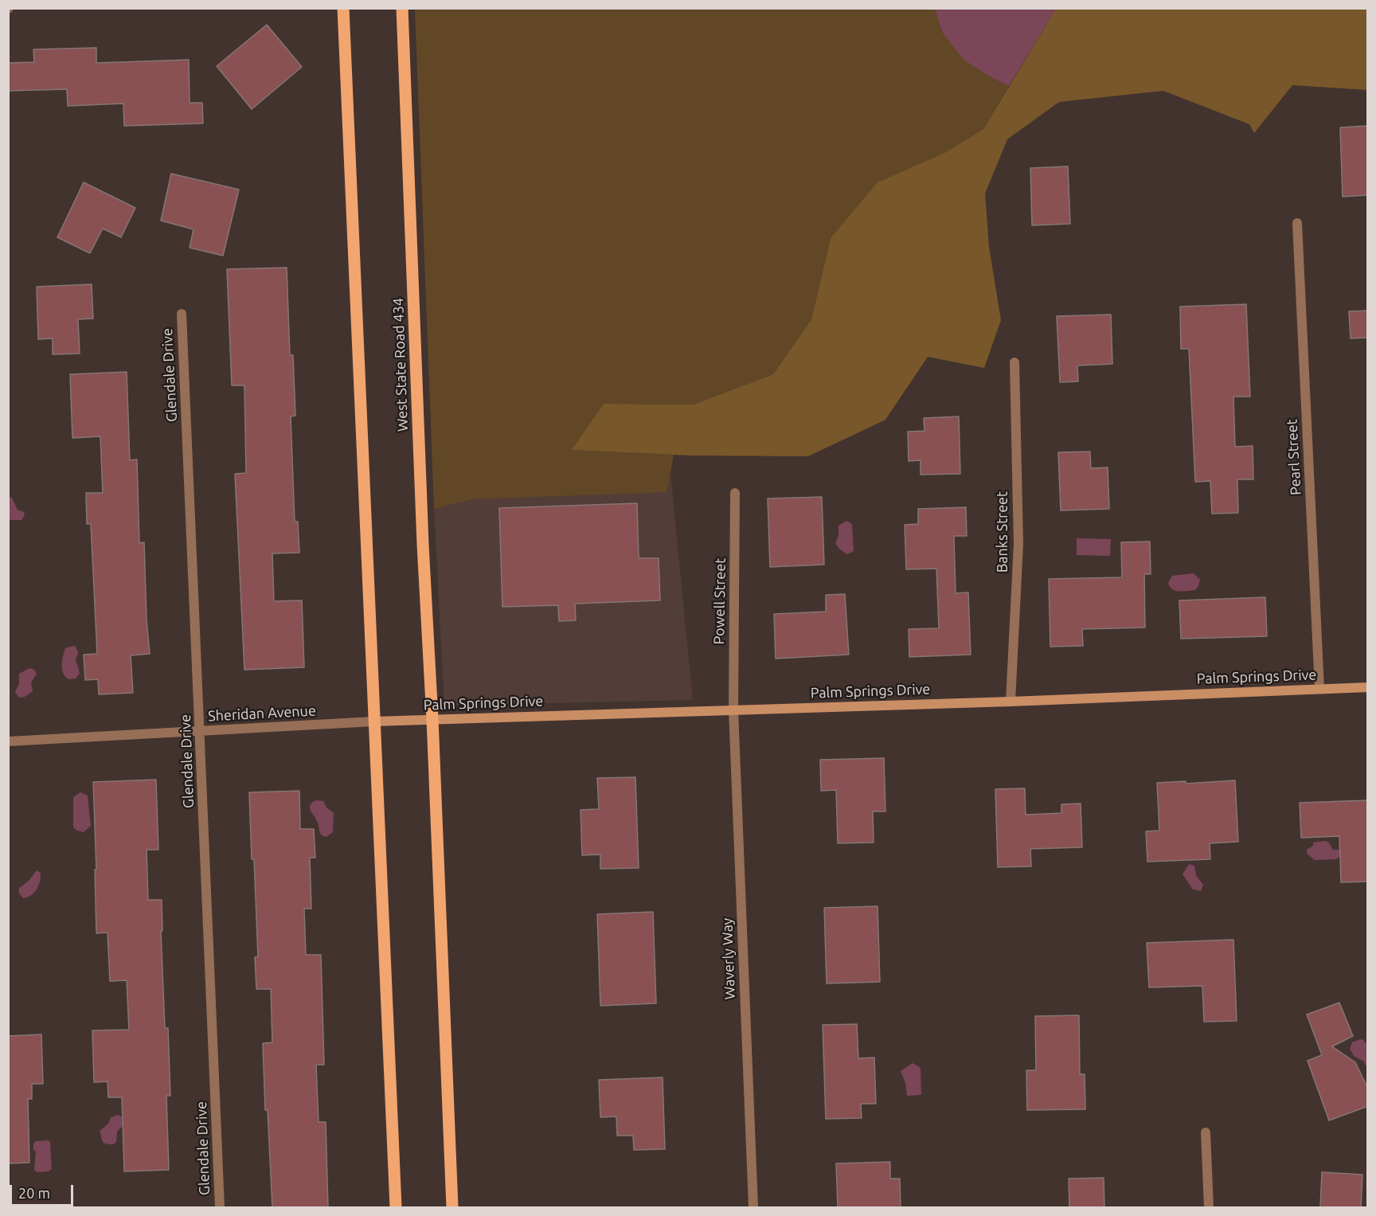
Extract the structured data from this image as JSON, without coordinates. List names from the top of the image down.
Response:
{
  "streets": {
    "main road": ["West State Road 434"],
    "street": [
      "Glendale Drive",
      "Pearl Street",
      "Banks Street",
      "Powell Street",
      "Palm Springs Drive",
      "Sheridan Avenue",
      "Waverly Way"
    ]
  },
  "crossings": [
    ["West State Road 434", "Palm Springs Drive"],
    ["Glendale Drive", "Sheridan Avenue"],
    ["Pearl Street", "Palm Springs Drive"],
    ["Banks Street", "Palm Springs Drive"],
    ["Powell Street", "Palm Springs Drive"],
    ["Powell Street", "Waverly Way"],
    ["Palm Springs Drive", "Sheridan Avenue"],
    ["Palm Springs Drive", "Waverly Way"]
  ],
  "scale_bar": "20 m"
}
